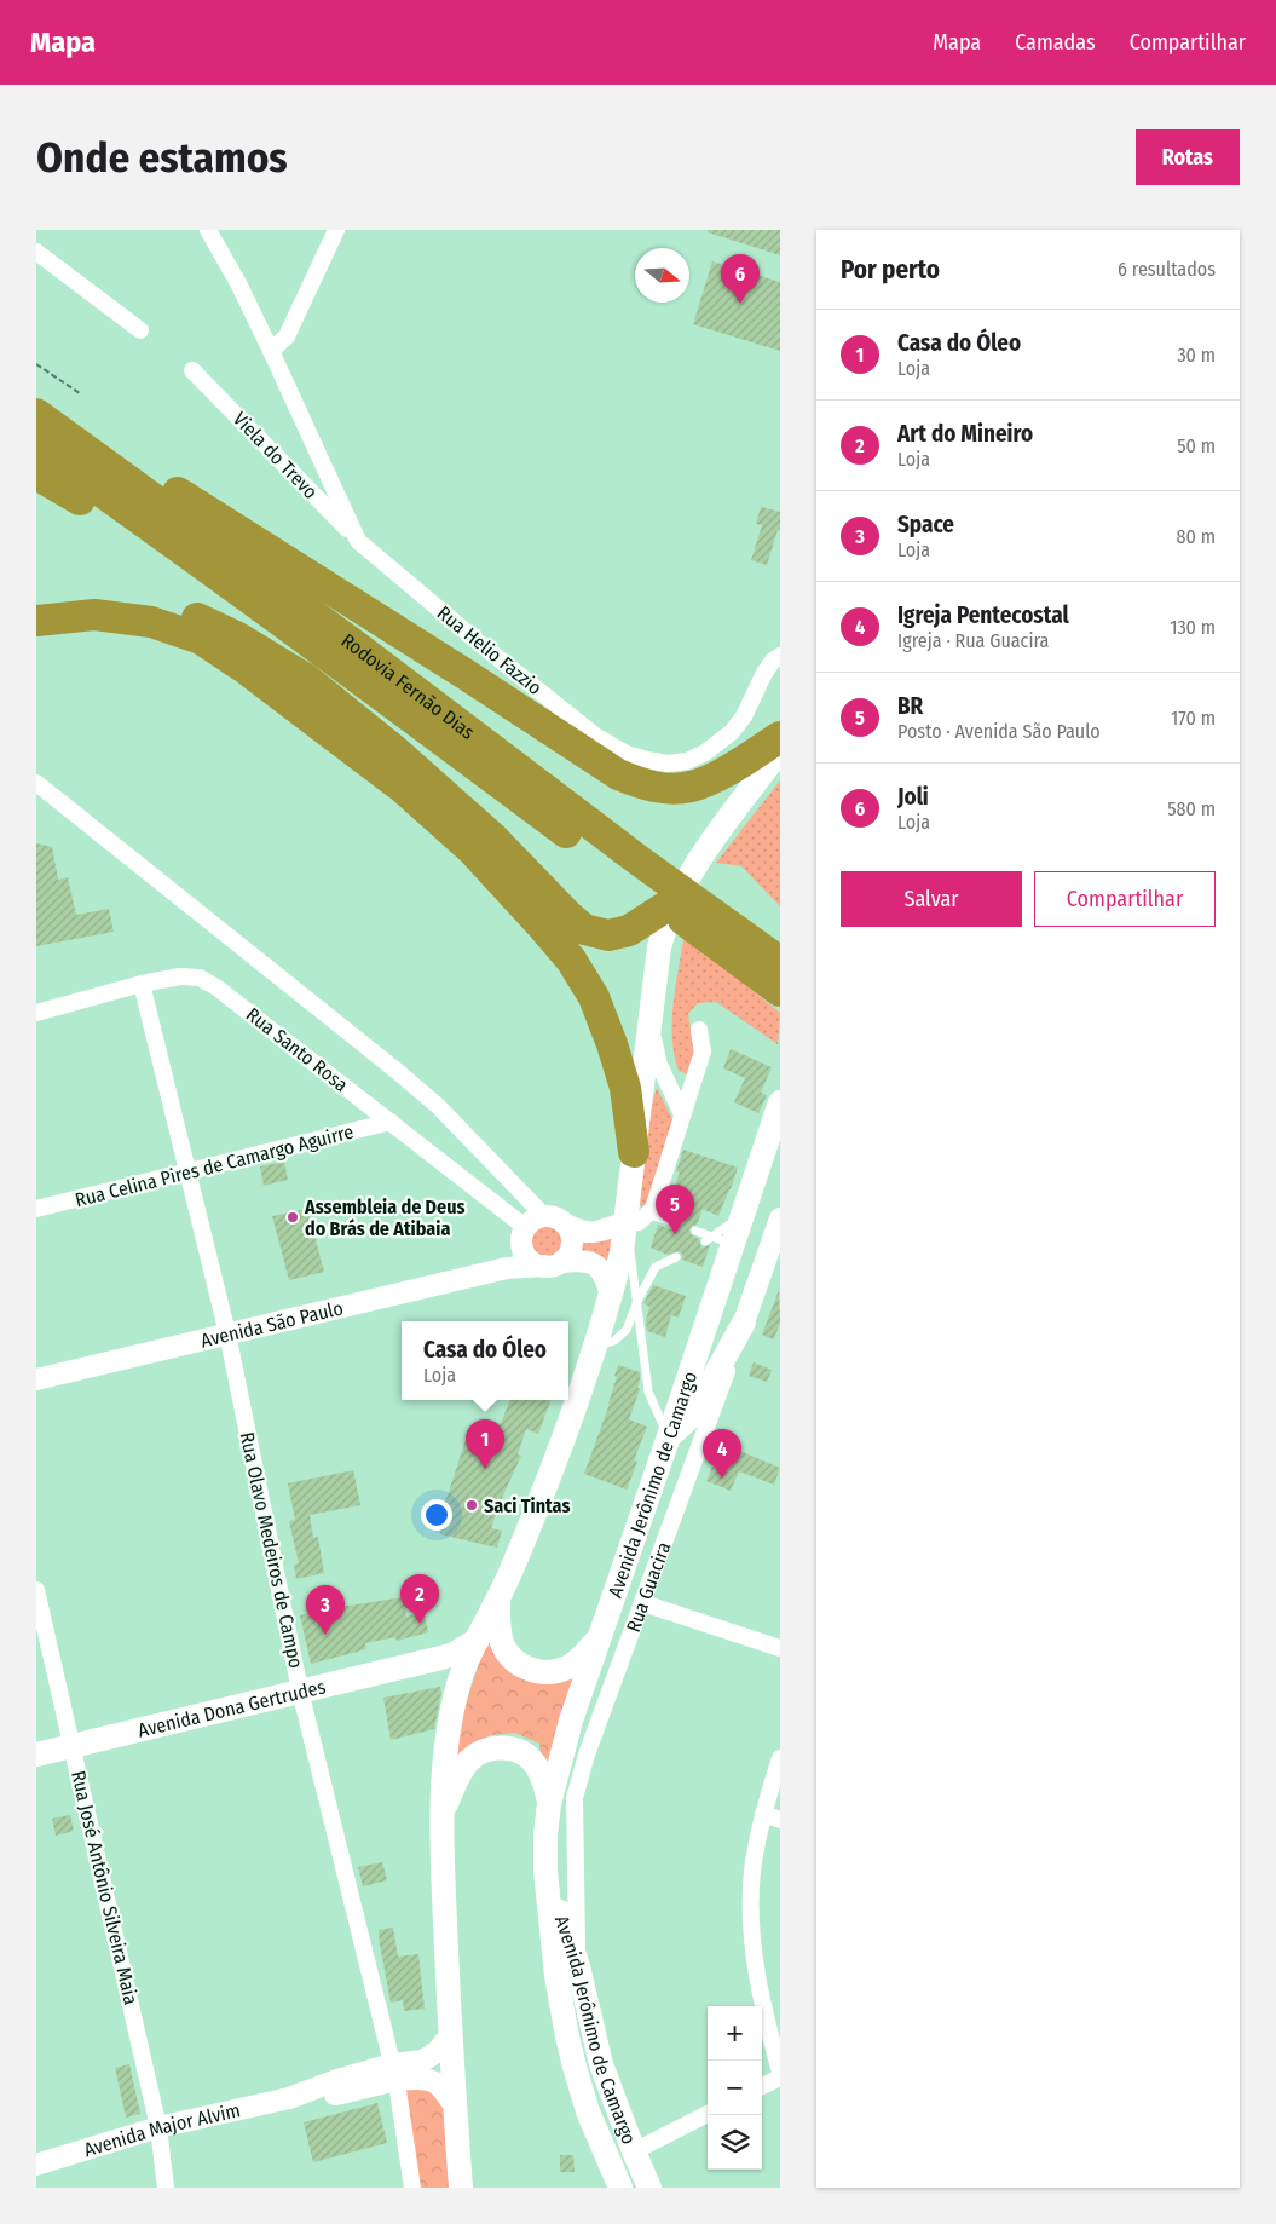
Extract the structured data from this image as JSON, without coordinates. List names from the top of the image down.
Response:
{
  "streets": {
    "highway": ["Rodovia Fernão Dias"],
    "main road": ["Avenida Jerônimo de Camargo", "Avenida Dona Gertrudes"],
    "street": [
      "Viela do Trevo",
      "Rua Helio Fazzio",
      "Rua Santo Rosa",
      "Rua Celina Pires de Camargo Aguirre",
      "Avenida São Paulo",
      "Rua Olavo Medeiros de Campo",
      "Rua Guacira",
      "Rua José Antônio Silveira Maia",
      "Avenida Major Alvim"
    ]
  },
  "crossings": [
    ["Viela do Trevo", "Rua Helio Fazzio"],
    ["Rua Santo Rosa", "Rua Celina Pires de Camargo Aguirre"],
    ["Rua Santo Rosa", "Avenida São Paulo"],
    ["Rua Santo Rosa", "Rua Olavo Medeiros de Campo"],
    ["Rua Celina Pires de Camargo Aguirre", "Rua Olavo Medeiros de Campo"],
    ["Avenida São Paulo", "Rua Olavo Medeiros de Campo"],
    ["Avenida Jerônimo de Camargo", "Rua Guacira"],
    ["Rua Olavo Medeiros de Campo", "Avenida Dona Gertrudes"],
    ["Rua Olavo Medeiros de Campo", "Avenida Major Alvim"],
    ["Avenida Dona Gertrudes", "Rua José Antônio Silveira Maia"],
    ["Rua José Antônio Silveira Maia", "Avenida Major Alvim"]
  ],
  "places": ["Assembleia de Deus do Brás de Atibaia", "Saci Tintas"],
  "north": "right",
  "page": {
    "header": "Mapa",
    "nav": ["Mapa", "Camadas", "Compartilhar"],
    "buttons": [
      "Rotas",
      ["Salvar", "Compartilhar"]
    ],
    "title": "Onde estamos",
    "heading": ["Por perto", "6 resultados"],
    "pins": [
      "6",
      "5",
      "1",
      "4",
      "2",
      "3"
    ],
    "list": [
      {
        "mark": "1",
        "name": "Casa do Óleo",
        "note": "Loja",
        "value": "30 m"
      },
      {
        "mark": "2",
        "name": "Art do Mineiro",
        "note": "Loja",
        "value": "50 m"
      },
      {
        "mark": "3",
        "name": "Space",
        "note": "Loja",
        "value": "80 m"
      },
      {
        "mark": "4",
        "name": "Igreja Pentecostal",
        "note": "Igreja · Rua Guacira",
        "value": "130 m"
      },
      {
        "mark": "5",
        "name": "BR",
        "note": "Posto · Avenida São Paulo",
        "value": "170 m"
      },
      {
        "mark": "6",
        "name": "Joli",
        "note": "Loja",
        "value": "580 m"
      }
    ],
    "popup": ["Casa do Óleo", "Loja"],
    "map_buttons": ["+", "−"]
  }
}
